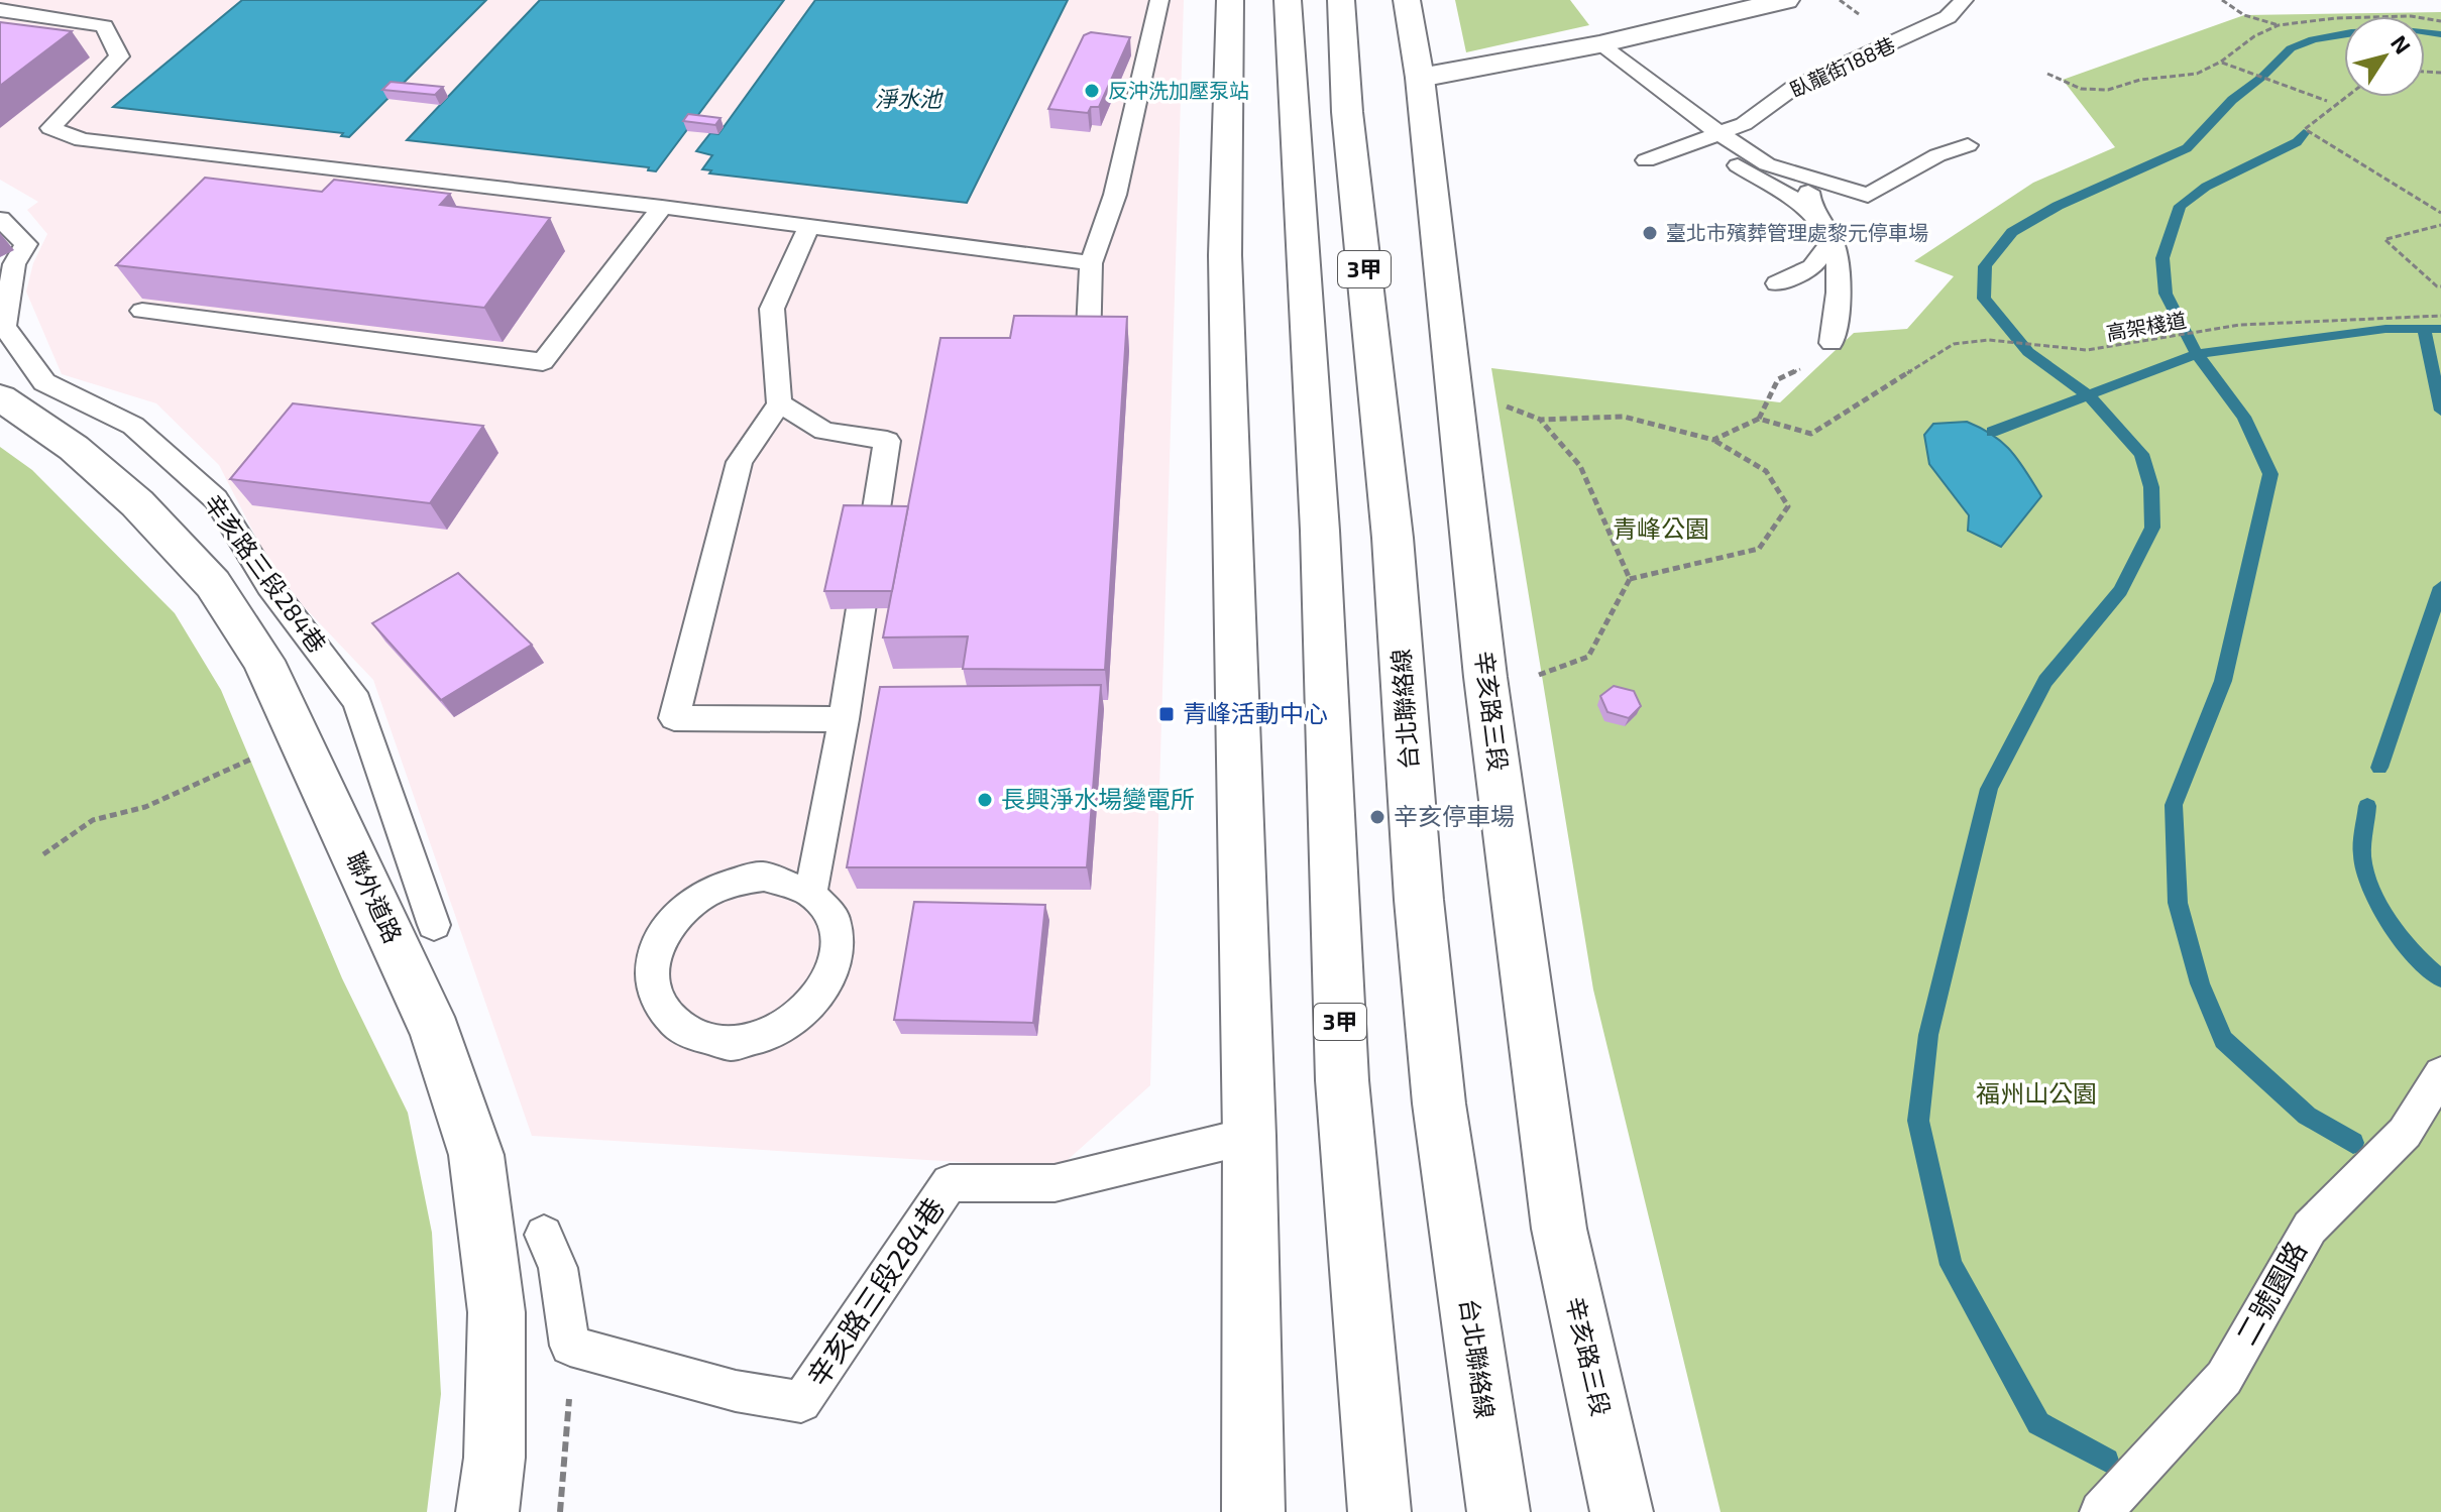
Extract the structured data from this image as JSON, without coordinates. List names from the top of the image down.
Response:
{
  "streets": {
    "main road": [
      "3甲",
      "台北聯絡線",
      "辛亥路三段",
      "聯外道路"
    ],
    "lane": ["臥龍街188巷", "辛亥路三段284巷", "二號園路"],
    "path": ["高架棧道"]
  },
  "water": ["淨水池"],
  "parks": ["青峰公園", "福州山公園"],
  "places": {
    "other": [
      "反沖洗加壓泵站",
      "臺北市殯葬管理處黎元停車場",
      "長興淨水場變電所",
      "辛亥停車場"
    ],
    "transit": ["青峰活動中心"]
  },
  "north": "top right"
}
